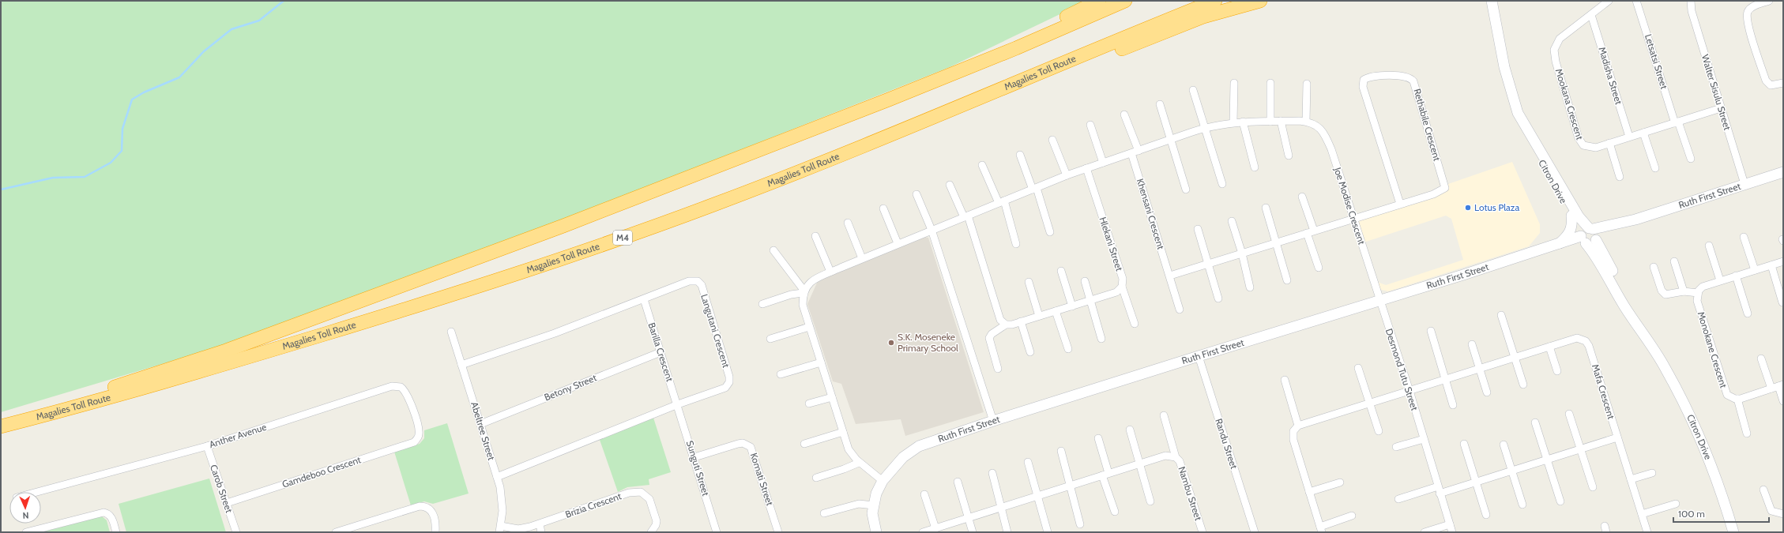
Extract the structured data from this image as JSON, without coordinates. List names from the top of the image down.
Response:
{
  "streets": {
    "highway": ["Magalies Toll Route", "M4"],
    "street": [
      "Letsatsi Street",
      "Madisha Street",
      "Walter Sisulu Street",
      "Mookana Crescent",
      "Rethabile Crescent",
      "Citron Drive",
      "Ruth First Street",
      "Joe Modise Crescent",
      "Khensani Crescent",
      "Hlekani Street",
      "Langutani Crescent",
      "Monokane Crescent",
      "Barilla Crescent",
      "Desmond Tutu Street",
      "Betony Street",
      "Mafa Crescent",
      "Abeltree Street",
      "Anther Avenue",
      "Randu Street",
      "Sunguti Street",
      "Gamdeboo Crescent",
      "Komati Street",
      "Carob Street",
      "Nambu Street",
      "Brizia Crescent"
    ]
  },
  "crossings": [
    ["Letsatsi Street", "Mookana Crescent"],
    ["Madisha Street", "Mookana Crescent"],
    ["Walter Sisulu Street", "Mookana Crescent"],
    ["Walter Sisulu Street", "Ruth First Street"],
    ["Rethabile Crescent", "Joe Modise Crescent"],
    ["Citron Drive", "Ruth First Street"],
    ["Ruth First Street", "Joe Modise Crescent"],
    ["Ruth First Street", "Desmond Tutu Street"],
    ["Ruth First Street", "Randu Street"],
    ["Joe Modise Crescent", "Khensani Crescent"],
    ["Joe Modise Crescent", "Hlekani Street"],
    ["Joe Modise Crescent", "Desmond Tutu Street"],
    ["Langutani Crescent", "Barilla Crescent"],
    ["Langutani Crescent", "Sunguti Street"],
    ["Barilla Crescent", "Betony Street"],
    ["Barilla Crescent", "Sunguti Street"],
    ["Desmond Tutu Street", "Mafa Crescent"],
    ["Betony Street", "Abeltree Street"],
    ["Abeltree Street", "Brizia Crescent"],
    ["Anther Avenue", "Gamdeboo Crescent"],
    ["Anther Avenue", "Carob Street"],
    ["Sunguti Street", "Komati Street"],
    ["Gamdeboo Crescent", "Carob Street"]
  ],
  "places": ["Lotus Plaza", "S.K. Moseneke Primary School"],
  "scale_bar": "100 m",
  "north": "bottom"
}
